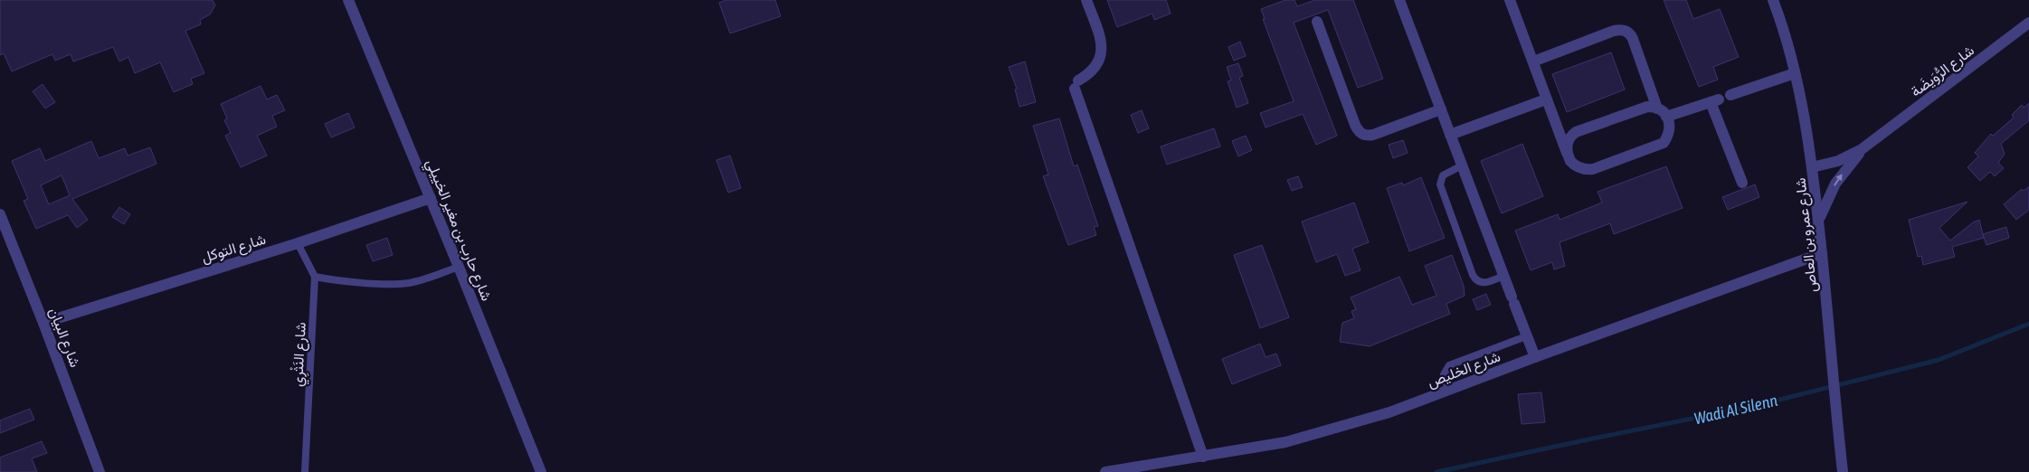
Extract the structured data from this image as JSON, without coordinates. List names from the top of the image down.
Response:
{
  "streets": {
    "street": [
      "شارع الرُّوَيضَة",
      "شارع حارب بن مغير الخييلي",
      "شارع عمرو بن العاص",
      "شارع التوكل",
      "شارع البيان",
      "شارع الخليص"
    ],
    "lane": ["شارع النَثْرِي"]
  },
  "crossings": [
    ["شارع الرُّوَيضَة", "شارع عمرو بن العاص"],
    ["شارع حارب بن مغير الخييلي", "شارع التوكل"],
    ["شارع عمرو بن العاص", "شارع الخليص"],
    ["شارع التوكل", "شارع البيان"]
  ],
  "water": ["Wadi Al Silenn"]
}
